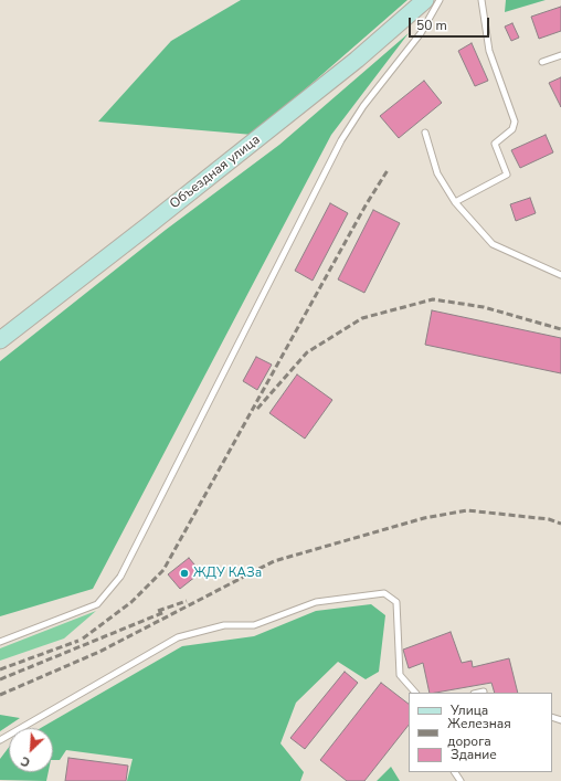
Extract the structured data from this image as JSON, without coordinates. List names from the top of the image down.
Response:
{
  "streets": {
    "main road": ["Объездная улица"]
  },
  "places": ["ЖДУ КАЗа"],
  "legend": ["Улица", "Железная дорога", "Здание"],
  "scale_bar": "50 m",
  "north": "bottom left"
}
